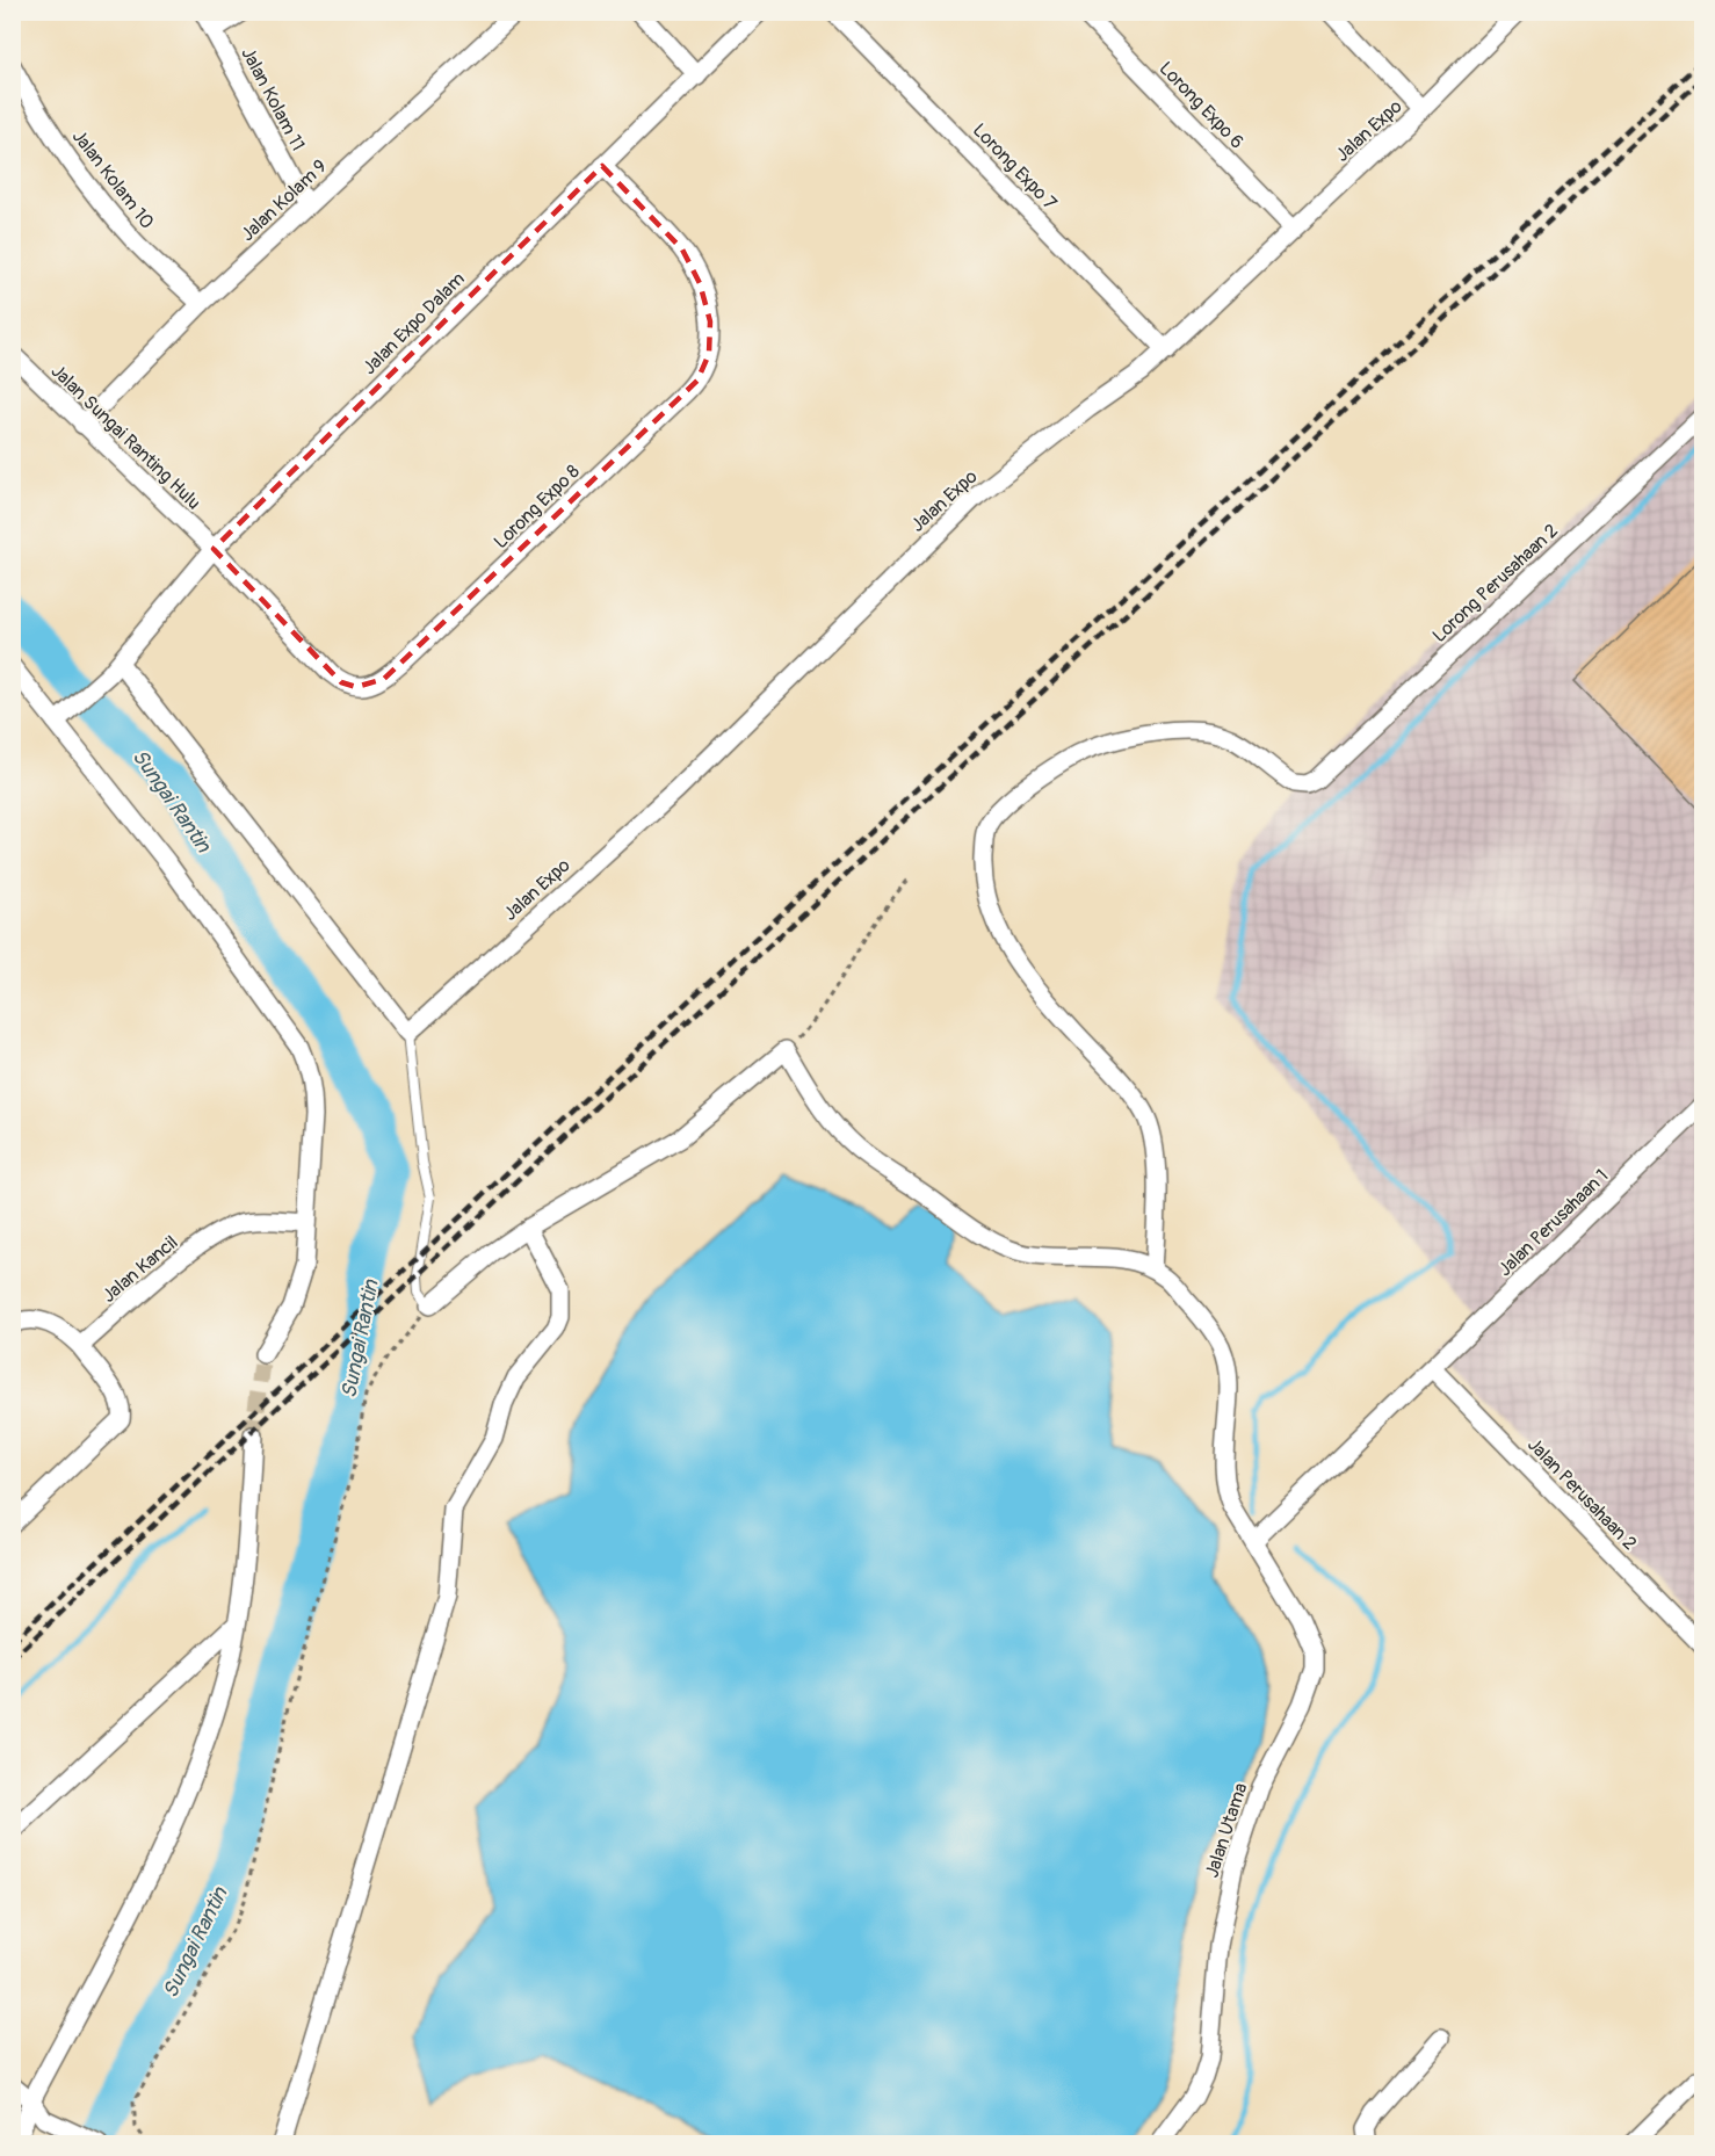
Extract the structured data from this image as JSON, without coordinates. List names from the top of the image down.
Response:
{
  "streets": {
    "street": [
      "Jalan Kolam 11",
      "Lorong Expo 6",
      "Jalan Expo",
      "Lorong Expo 7",
      "Jalan Kolam 10",
      "Jalan Kolam 9",
      "Jalan Expo Dalam",
      "Jalan Sungai Ranting Hulu",
      "Lorong Expo 8",
      "Lorong Perusahaan 2",
      "Jalan Perusahaan 1",
      "Jalan Kancil",
      "Jalan Perusahaan 2",
      "Jalan Utama"
    ]
  },
  "crossings": [
    ["Jalan Kolam 11", "Jalan Kolam 9"],
    ["Lorong Expo 6", "Jalan Expo"],
    ["Jalan Expo", "Lorong Expo 7"],
    ["Jalan Kolam 10", "Jalan Kolam 9"],
    ["Jalan Kolam 9", "Jalan Sungai Ranting Hulu"],
    ["Jalan Expo Dalam", "Jalan Sungai Ranting Hulu"],
    ["Jalan Expo Dalam", "Lorong Expo 8"],
    ["Jalan Sungai Ranting Hulu", "Lorong Expo 8"],
    ["Lorong Perusahaan 2", "Jalan Utama"],
    ["Jalan Perusahaan 1", "Jalan Perusahaan 2"],
    ["Jalan Perusahaan 1", "Jalan Utama"]
  ],
  "water": ["Sungai Rantin"]
}
